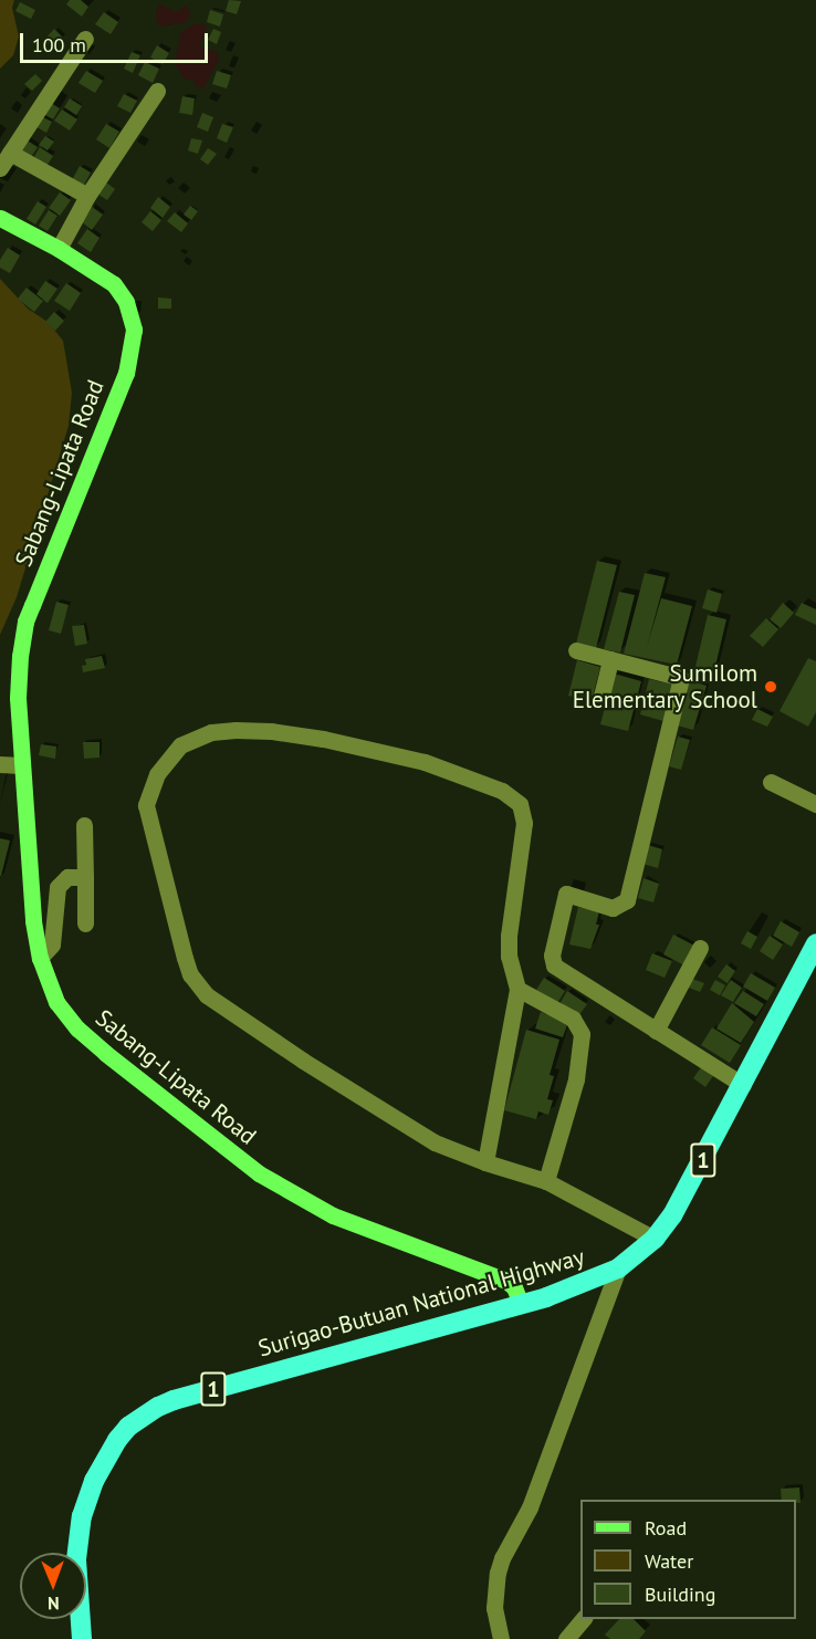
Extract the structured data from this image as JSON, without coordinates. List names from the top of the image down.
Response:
{
  "streets": {
    "highway": ["1", "Surigao-Butuan National Highway"],
    "main road": ["Sabang-Lipata Road"]
  },
  "crossings": [
    ["Sabang-Lipata Road", "Surigao-Butuan National Highway"]
  ],
  "places": ["Sumilom Elementary School"],
  "legend": ["Road", "Water", "Building"],
  "scale_bar": "100 m",
  "north": "bottom"
}
